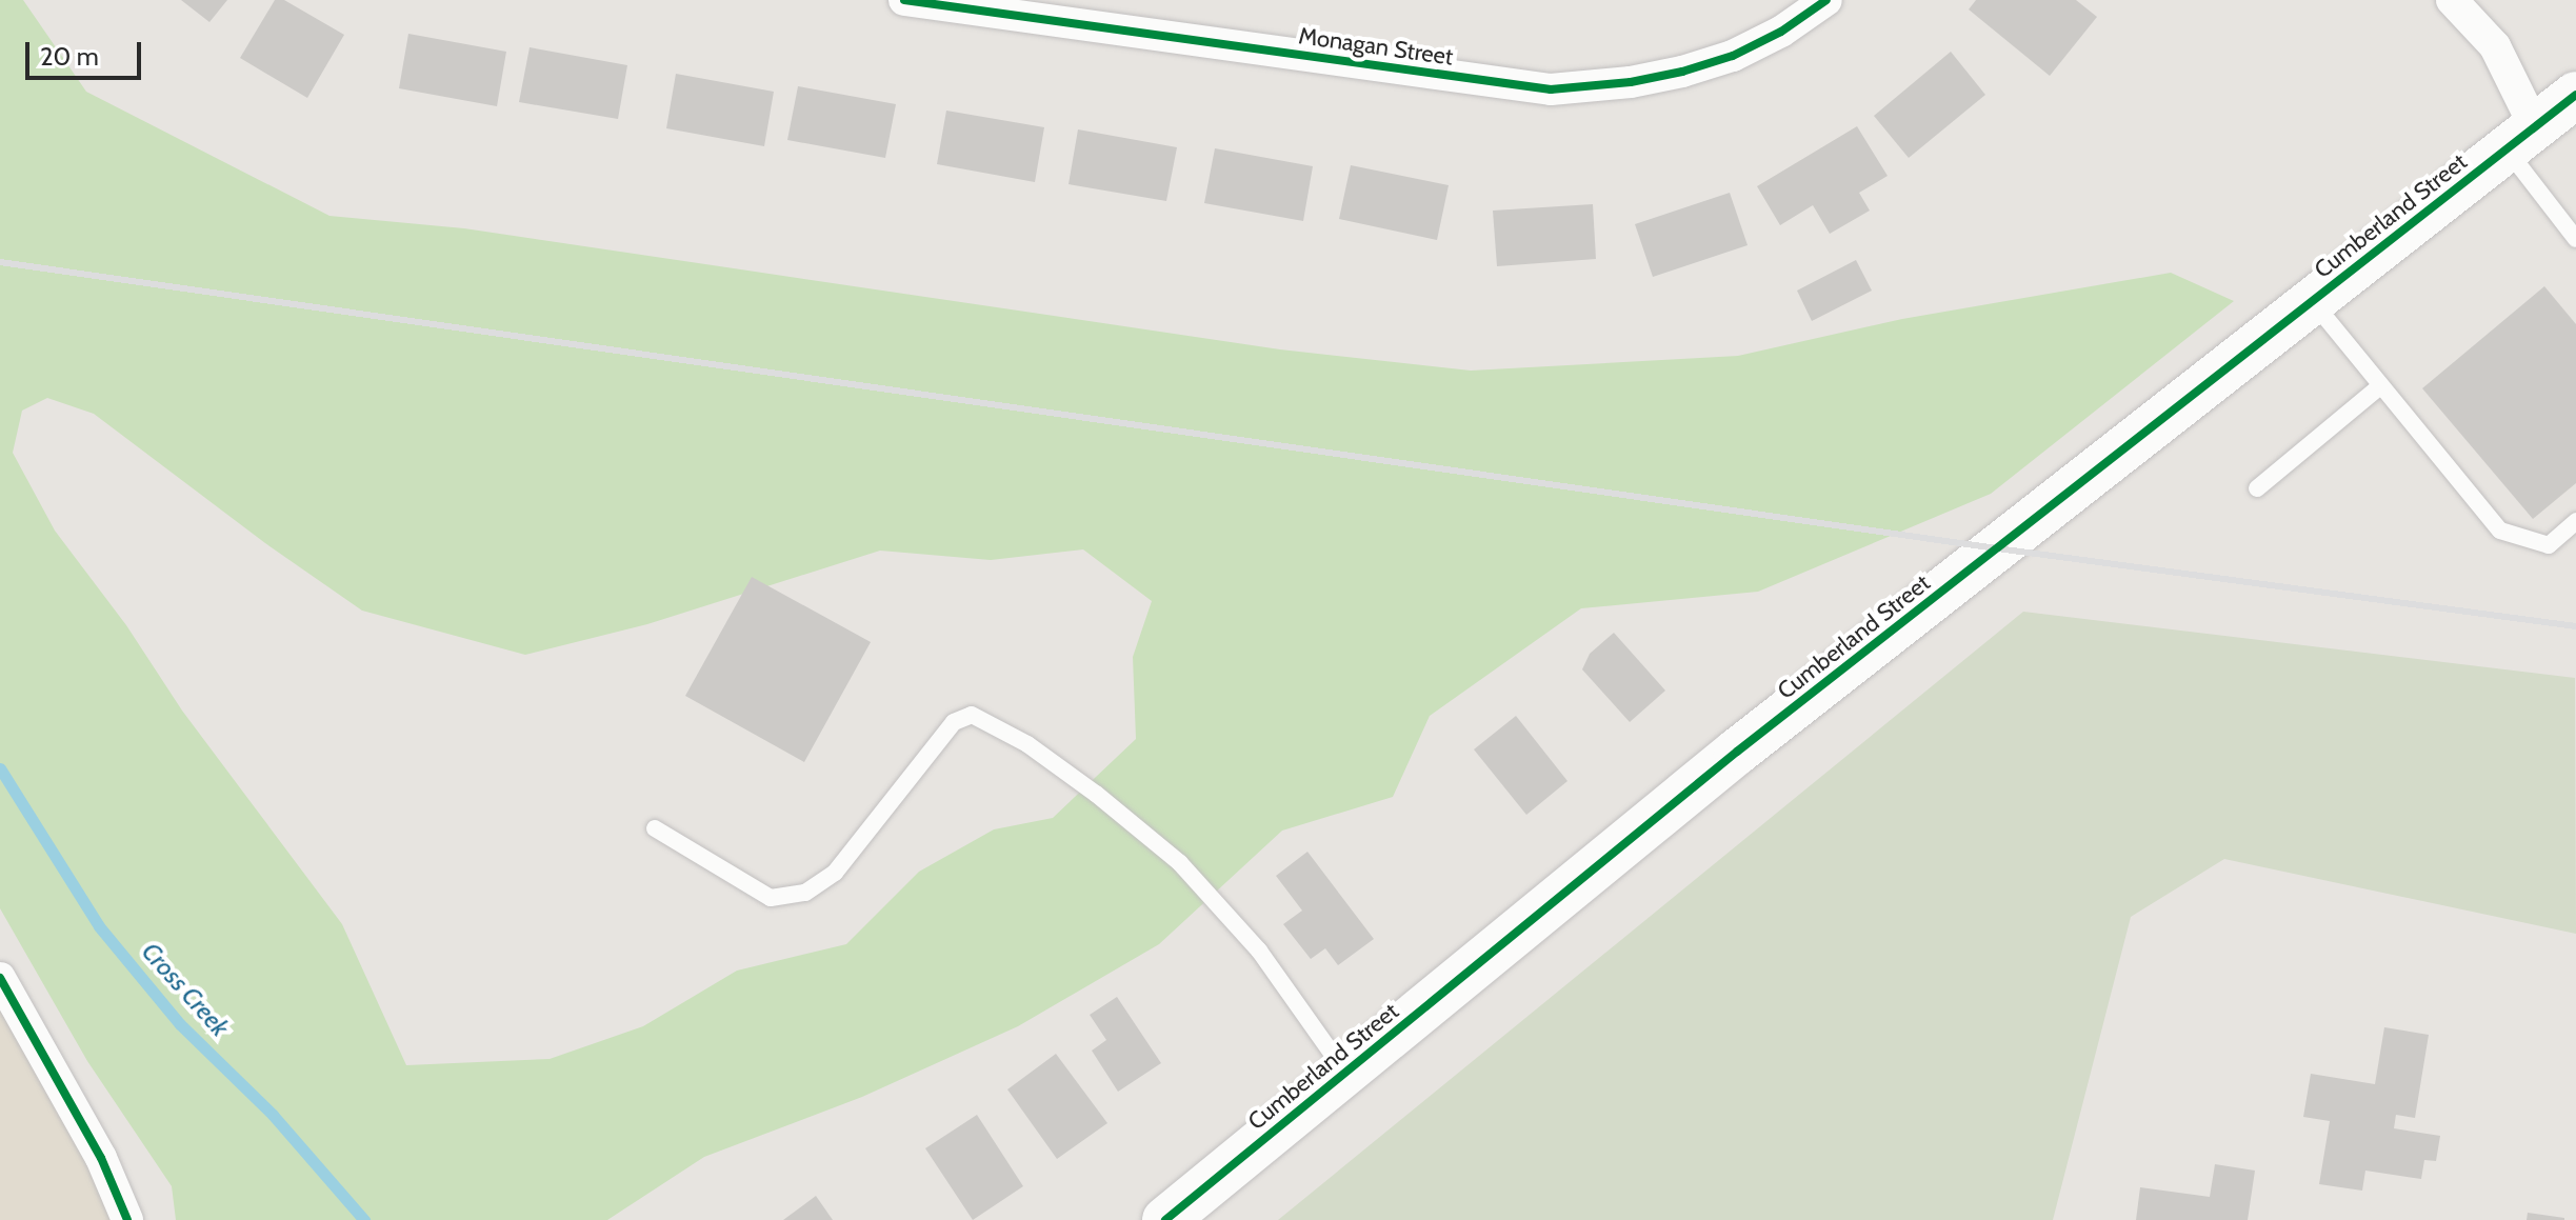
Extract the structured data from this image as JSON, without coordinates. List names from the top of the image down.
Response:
{
  "streets": {
    "street": ["Monagan Street", "Cumberland Street"]
  },
  "water": ["Cross Creek"],
  "scale_bar": "20 m"
}
